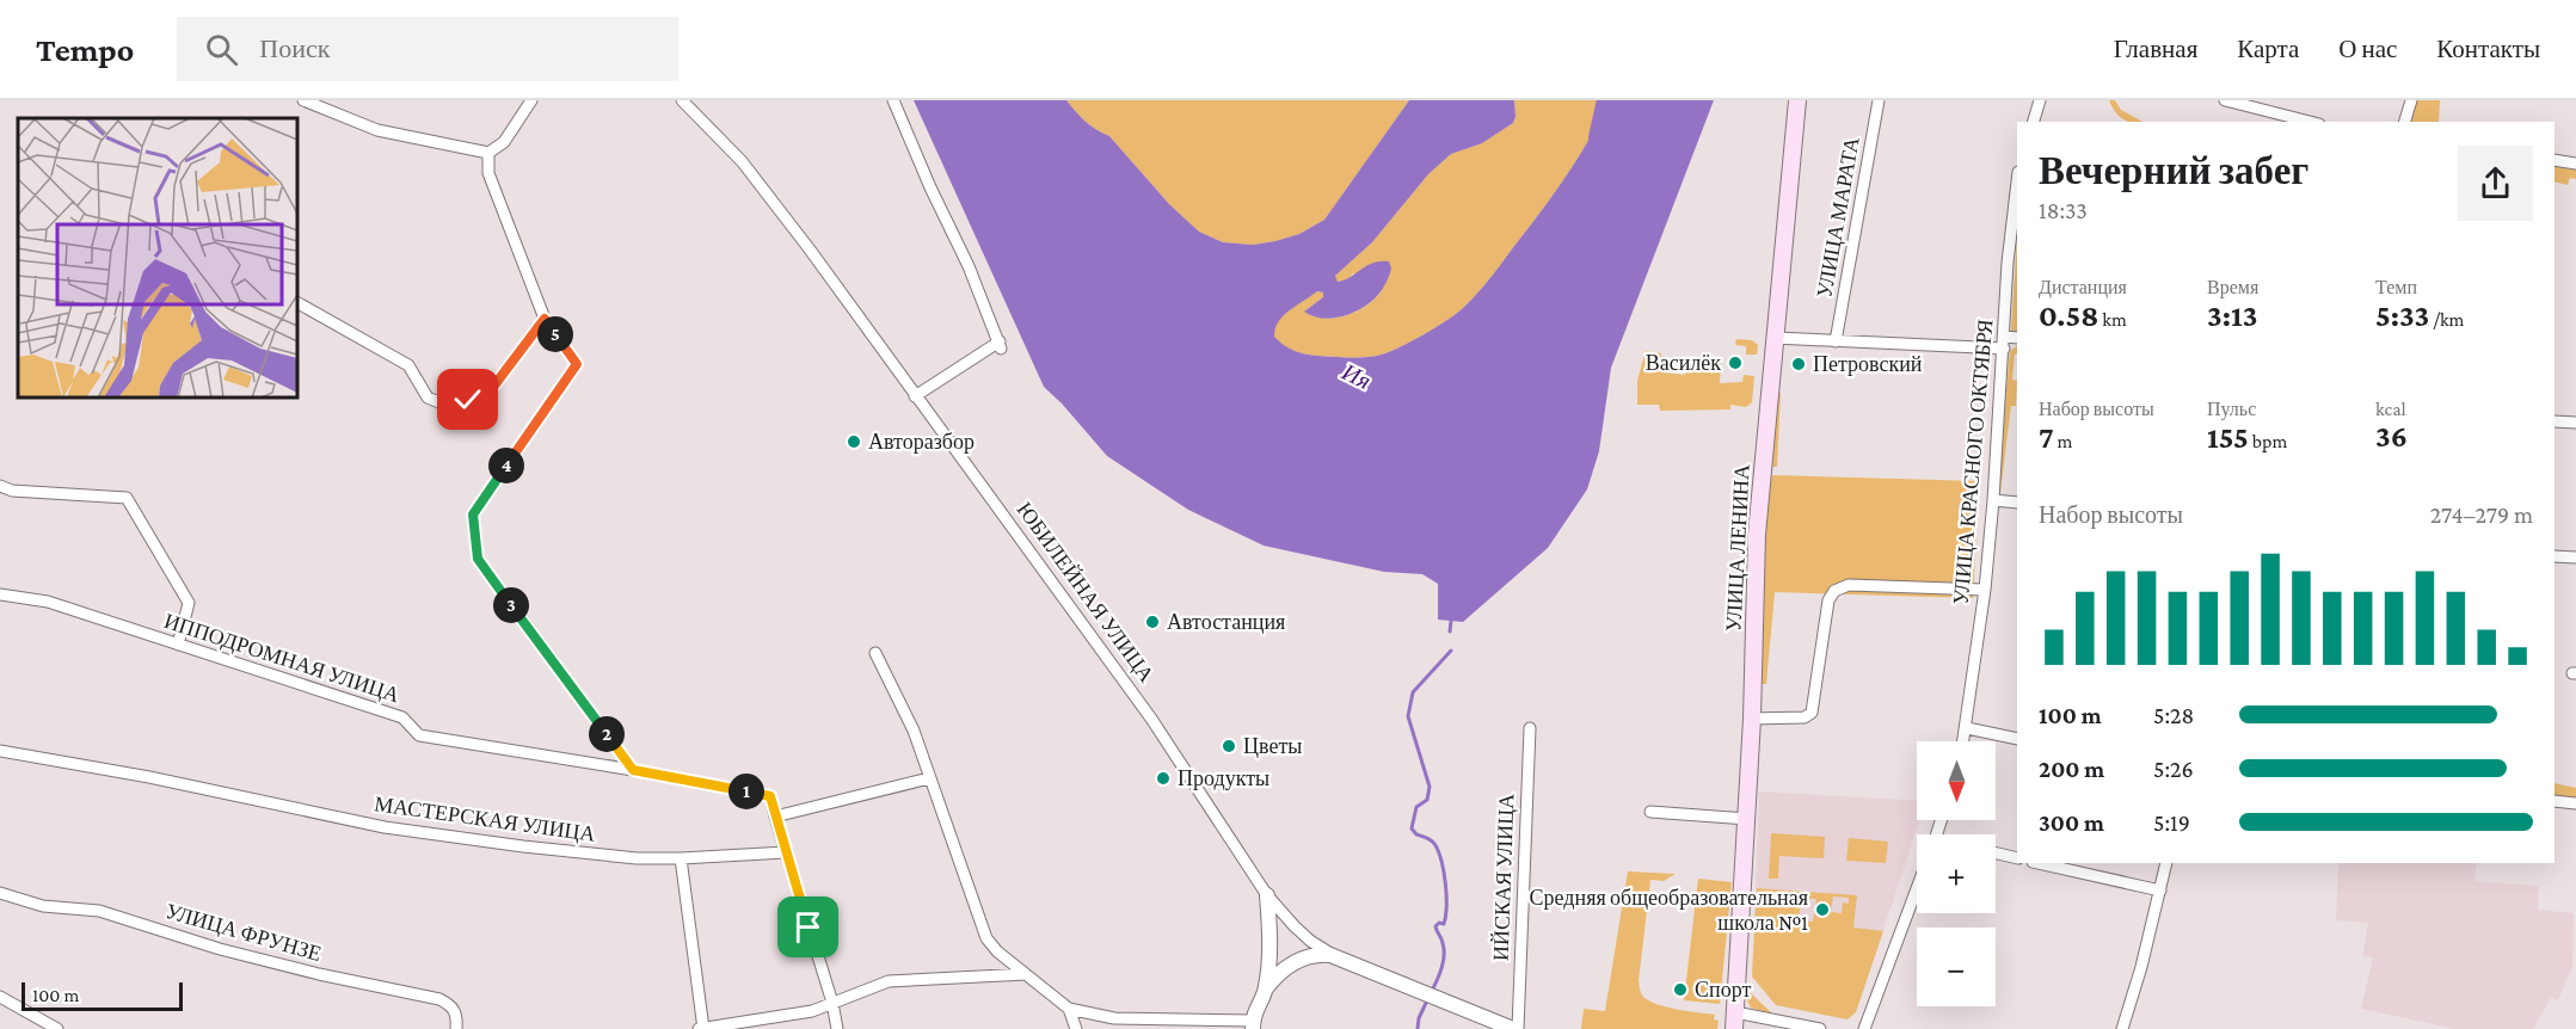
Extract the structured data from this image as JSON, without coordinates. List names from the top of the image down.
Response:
{
  "streets": {
    "main road": ["УЛИЦА ЛЕНИНА"],
    "street": [
      "УЛИЦА МАРАТА",
      "УЛИЦА КРАСНОГО ОКТЯБРЯ",
      "ЮБИЛЕЙНАЯ УЛИЦА",
      "ИППОДРОМНАЯ УЛИЦА",
      "МАСТЕРСКАЯ УЛИЦА",
      "ИЙСКАЯ УЛИЦА",
      "УЛИЦА ФРУНЗЕ"
    ]
  },
  "crossings": [
    ["ЮБИЛЕЙНАЯ УЛИЦА", "ИЙСКАЯ УЛИЦА"]
  ],
  "water": ["Ия"],
  "places": [
    "Василёк",
    "Петровский",
    "Авторазбор",
    "Автостанция",
    "Цветы",
    "Продукты",
    "Средняя общеобразовательная школа №1",
    "Спорт"
  ],
  "scale_bar": "100 m",
  "north": "bottom",
  "page": {
    "header": "Tempo",
    "search": "Поиск",
    "nav": [
      "Главная",
      "Карта",
      "О нас",
      "Контакты"
    ],
    "heading": ["Вечерний забег", "18:33"],
    "stats": [
      ["Дистанция", "0.58 km"],
      ["Время", "3:13"],
      ["Темп", "5:33 /km"],
      ["Набор высоты", "7 m"],
      ["Пульс", "155 bpm"],
      ["kcal", "36"]
    ],
    "pins": [
      "5",
      "4",
      "3",
      "2",
      "1"
    ],
    "chart": ["Набор высоты", "274–279 m"],
    "list": [
      {
        "name": "100 m",
        "note": "5:28"
      },
      {
        "name": "200 m",
        "note": "5:26"
      },
      {
        "name": "300 m",
        "note": "5:19"
      }
    ],
    "map_buttons": ["+", "−"],
    "scale": "100 m"
  }
}
